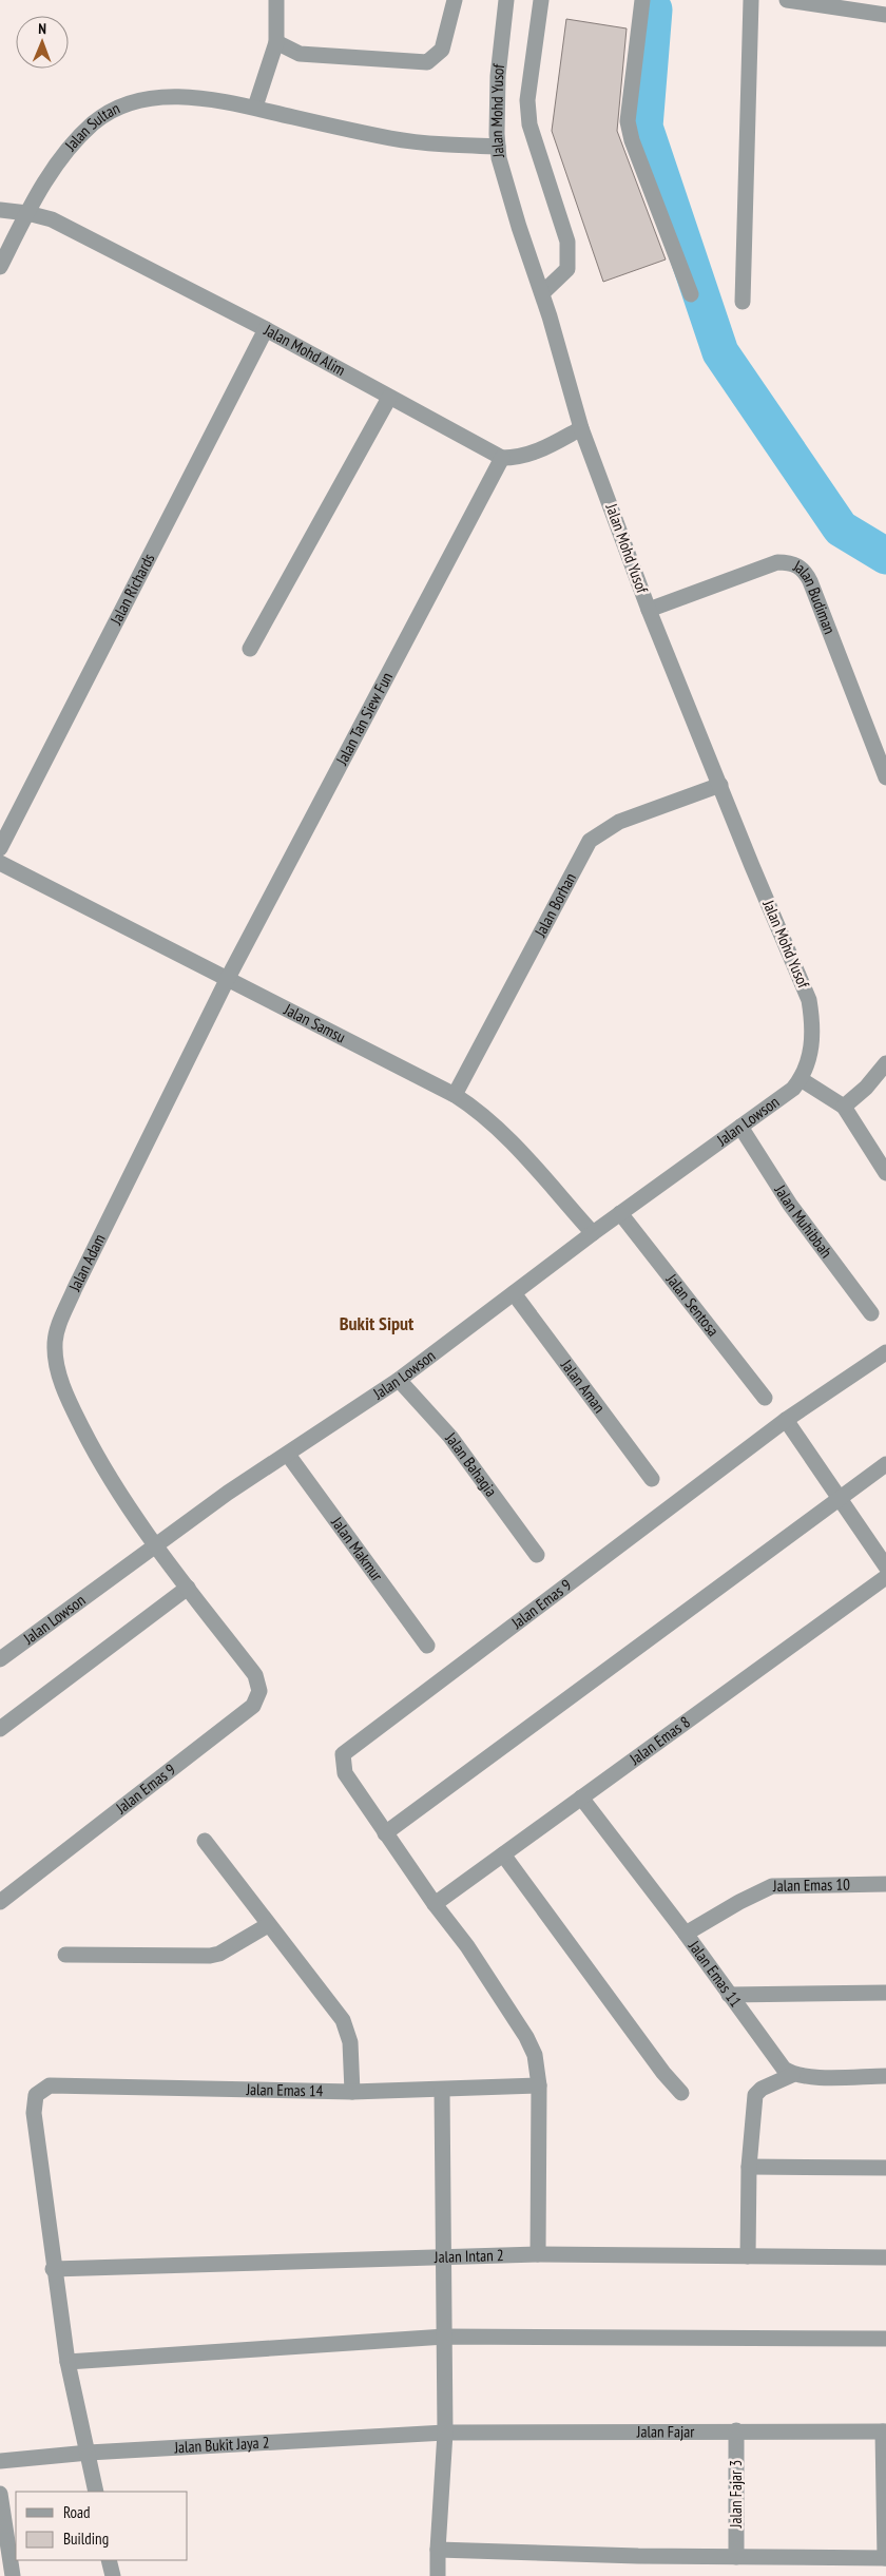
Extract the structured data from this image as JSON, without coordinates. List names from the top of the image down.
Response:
{
  "streets": {
    "street": [
      "Jalan Mohd Yusof",
      "Jalan Sultan",
      "Jalan Mohd Alim",
      "Jalan Richards",
      "Jalan Budiman",
      "Jalan Tan Siew Fun",
      "Jalan Borhan",
      "Jalan Samsu",
      "Jalan Lowson",
      "Jalan Muhibbah",
      "Jalan Adam",
      "Jalan Sentosa",
      "Jalan Aman",
      "Jalan Bahagia",
      "Jalan Makmur",
      "Jalan Emas 9",
      "Jalan Emas 8",
      "Jalan Emas 10",
      "Jalan Emas 11",
      "Jalan Emas 14",
      "Jalan Intan 2",
      "Jalan Fajar",
      "Jalan Bukit Jaya 2",
      "Jalan Fajar 3"
    ]
  },
  "crossings": [
    ["Jalan Mohd Yusof", "Jalan Sultan"],
    ["Jalan Mohd Yusof", "Jalan Budiman"],
    ["Jalan Mohd Yusof", "Jalan Borhan"],
    ["Jalan Mohd Yusof", "Jalan Lowson"],
    ["Jalan Sultan", "Jalan Mohd Alim"],
    ["Jalan Mohd Alim", "Jalan Richards"],
    ["Jalan Mohd Alim", "Jalan Tan Siew Fun"],
    ["Jalan Tan Siew Fun", "Jalan Samsu"],
    ["Jalan Tan Siew Fun", "Jalan Adam"],
    ["Jalan Borhan", "Jalan Samsu"],
    ["Jalan Samsu", "Jalan Lowson"],
    ["Jalan Samsu", "Jalan Adam"],
    ["Jalan Lowson", "Jalan Muhibbah"],
    ["Jalan Lowson", "Jalan Adam"],
    ["Jalan Lowson", "Jalan Sentosa"],
    ["Jalan Lowson", "Jalan Aman"],
    ["Jalan Lowson", "Jalan Bahagia"],
    ["Jalan Lowson", "Jalan Makmur"],
    ["Jalan Lowson", "Jalan Emas 9"],
    ["Jalan Adam", "Jalan Emas 9"],
    ["Jalan Emas 9", "Jalan Emas 8"],
    ["Jalan Emas 9", "Jalan Emas 14"],
    ["Jalan Emas 9", "Jalan Intan 2"],
    ["Jalan Emas 8", "Jalan Emas 11"],
    ["Jalan Emas 10", "Jalan Emas 11"],
    ["Jalan Emas 14", "Jalan Intan 2"],
    ["Jalan Fajar", "Jalan Bukit Jaya 2"],
    ["Jalan Fajar", "Jalan Fajar 3"]
  ],
  "districts": ["Bukit Siput"],
  "legend": ["Road", "Building"],
  "north": "top"
}
